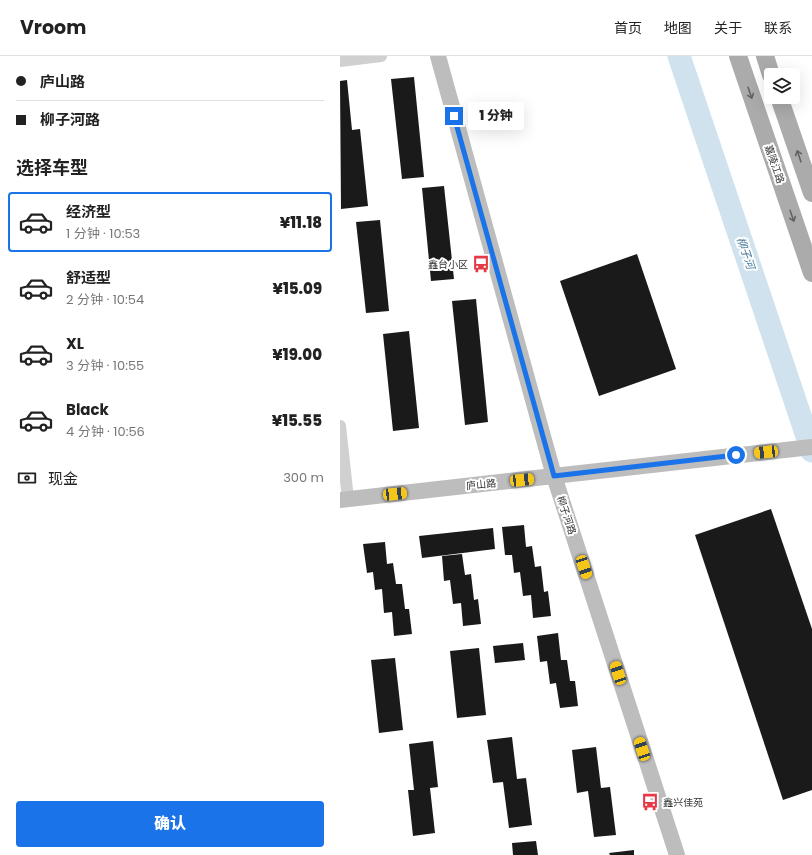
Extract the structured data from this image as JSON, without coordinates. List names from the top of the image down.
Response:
{
  "streets": {
    "main road": ["嘉陵江路"],
    "street": ["庐山路", "柳子河路"]
  },
  "crossings": [
    ["庐山路", "柳子河路"]
  ],
  "water": ["柳子河"],
  "places": {
    "bus stop": ["鑫台小区", "鑫兴佳苑"]
  },
  "page": {
    "header": "Vroom",
    "nav": [
      "首页",
      "地图",
      "关于",
      "联系"
    ],
    "banner": ["庐山路", "柳子河路"],
    "bubble": "1 分钟",
    "heading": "选择车型",
    "list": [
      {
        "name": "经济型",
        "note": "1 分钟 · 10:53",
        "value": "¥11.18"
      },
      {
        "name": "舒适型",
        "note": "2 分钟 · 10:54",
        "value": "¥15.09"
      },
      {
        "name": "XL",
        "note": "3 分钟 · 10:55",
        "value": "¥19.00"
      },
      {
        "name": "Black",
        "note": "4 分钟 · 10:56",
        "value": "¥15.55"
      }
    ],
    "pay": ["现金", "300 m"],
    "buttons": "确认"
  }
}
